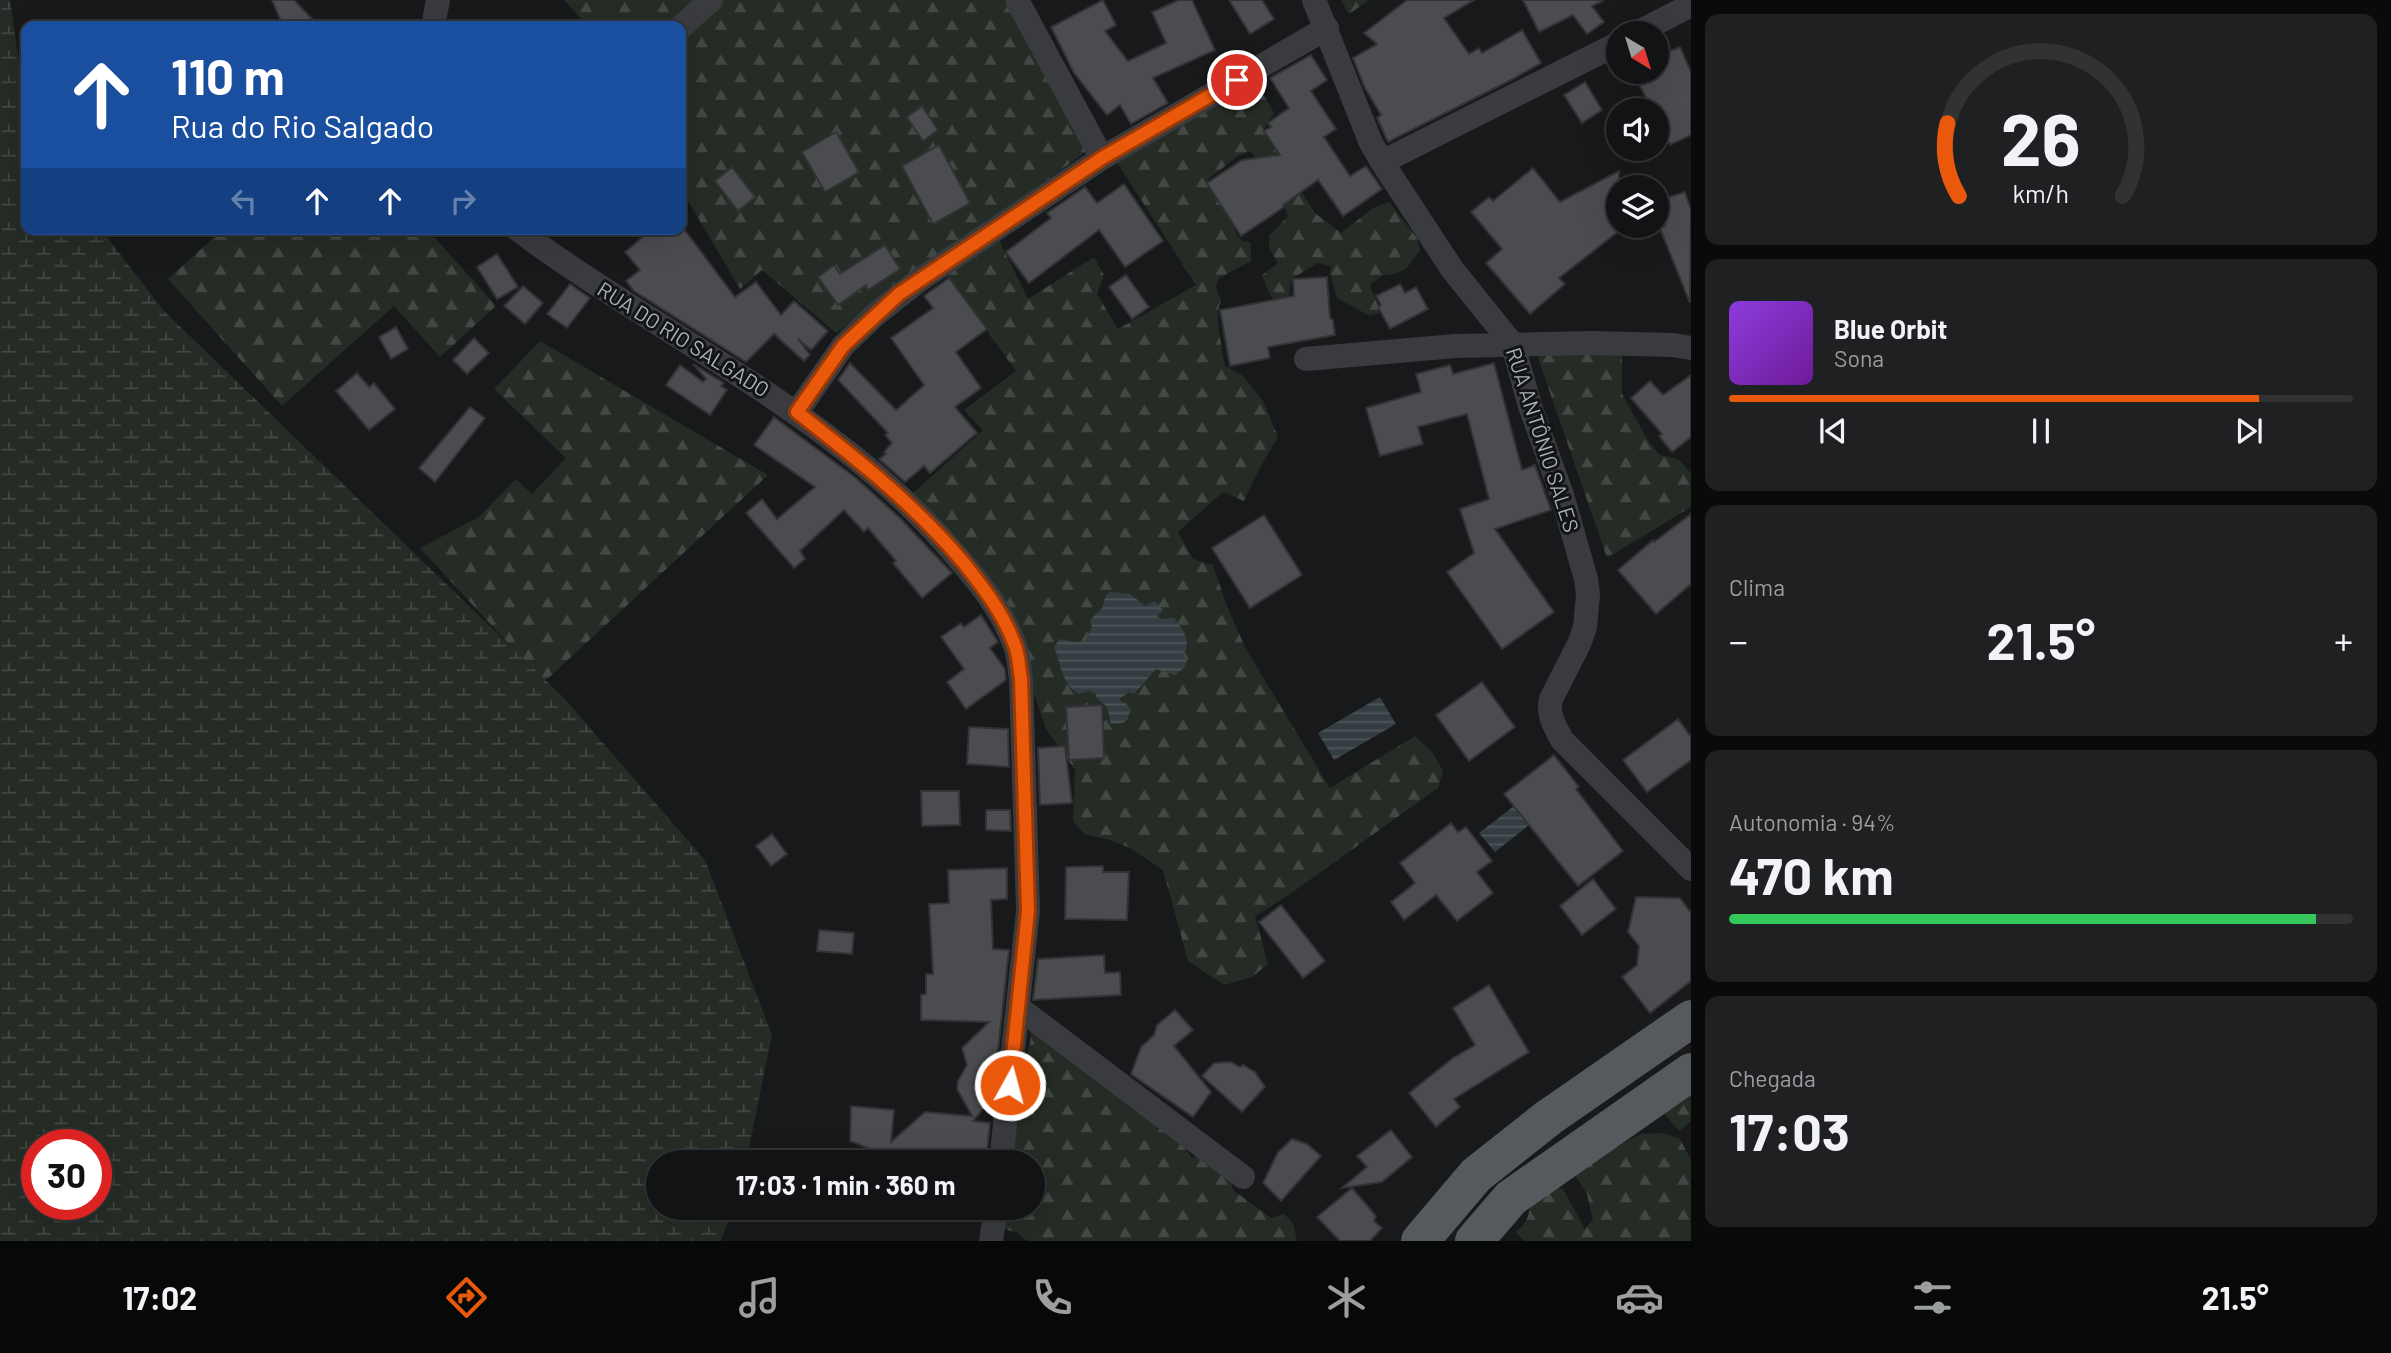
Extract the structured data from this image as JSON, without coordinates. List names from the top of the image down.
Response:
{
  "streets": {
    "street": ["RUA DO RIO SALGADO", "RUA ANTÔNIO SALES"]
  },
  "north": "bottom right",
  "page": {
    "turn": ["110 m", "Rua do Rio Salgado"],
    "song": ["Blue Orbit", "Sona"],
    "tile": [
      "Clima",
      ["Autonomia · 94%", "470 km"],
      ["Chegada", "17:03"]
    ],
    "heat": ["−", "21.5°", "+"],
    "limit": "30",
    "trip": "17:03 · 1 min · 360 m",
    "tabs": ["17:02", "21.5°"],
    "gauge": ["26", "km/h"]
  }
}
